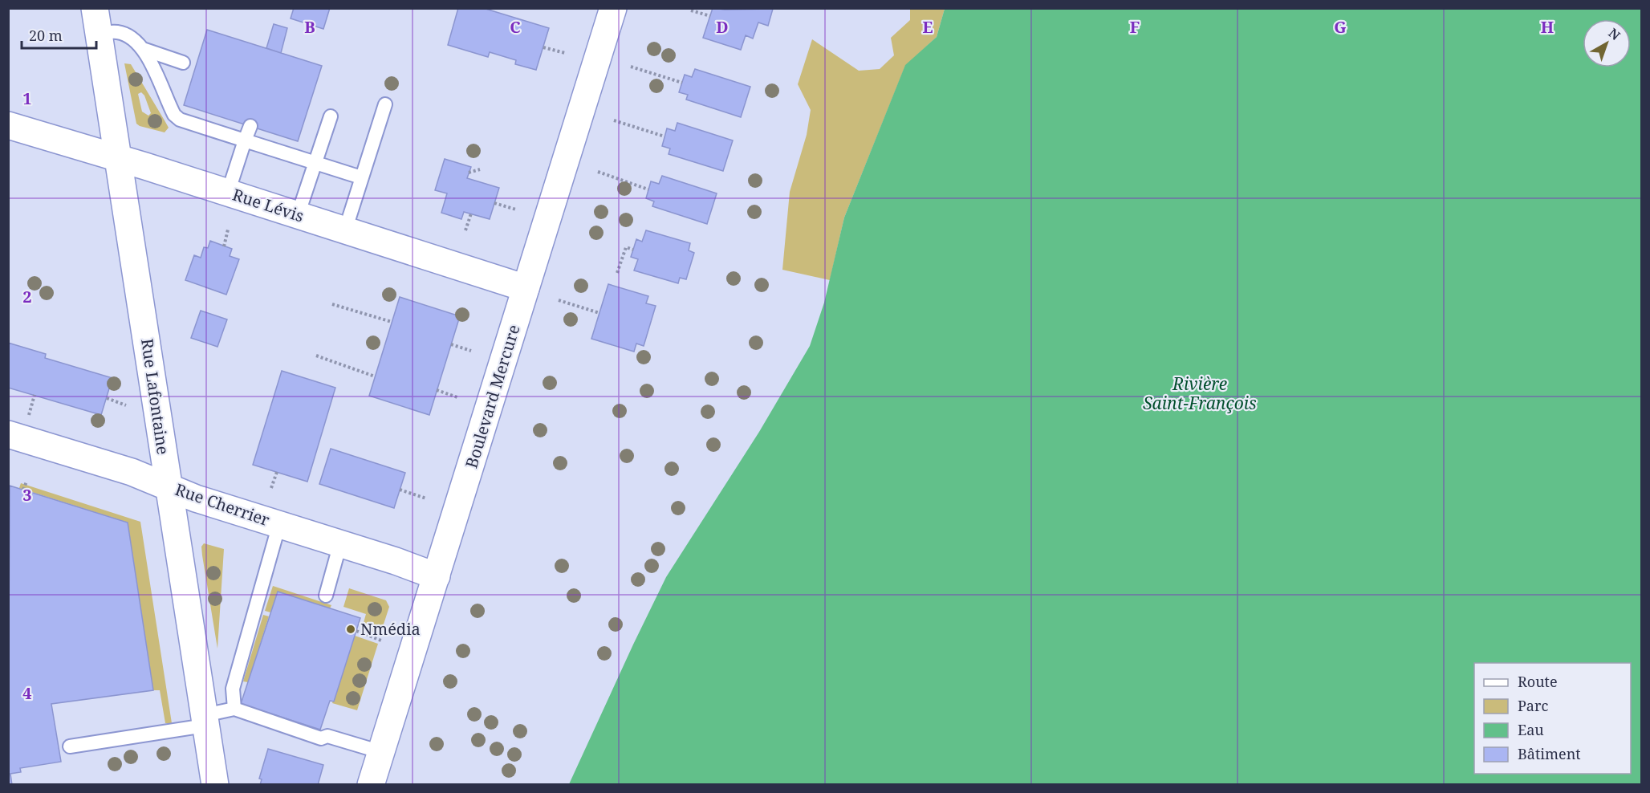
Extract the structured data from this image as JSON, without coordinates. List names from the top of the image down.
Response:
{
  "streets": {
    "street": [
      "Rue Lévis",
      "Rue Lafontaine",
      "Boulevard Mercure",
      "Rue Cherrier"
    ]
  },
  "crossings": [
    ["Rue Lévis", "Rue Lafontaine"],
    ["Rue Lévis", "Boulevard Mercure"],
    ["Rue Lafontaine", "Rue Cherrier"],
    ["Boulevard Mercure", "Rue Cherrier"]
  ],
  "water": ["Rivière Saint-François"],
  "places": ["Nmédia"],
  "legend": [
    "Route",
    "Parc",
    "Eau",
    "Bâtiment"
  ],
  "scale_bar": "20 m",
  "north": "top right",
  "grid": {
    "columns": [
      "B",
      "C",
      "D",
      "E",
      "F",
      "G",
      "H"
    ],
    "rows": [
      "1",
      "2",
      "3",
      "4"
    ]
  }
}
